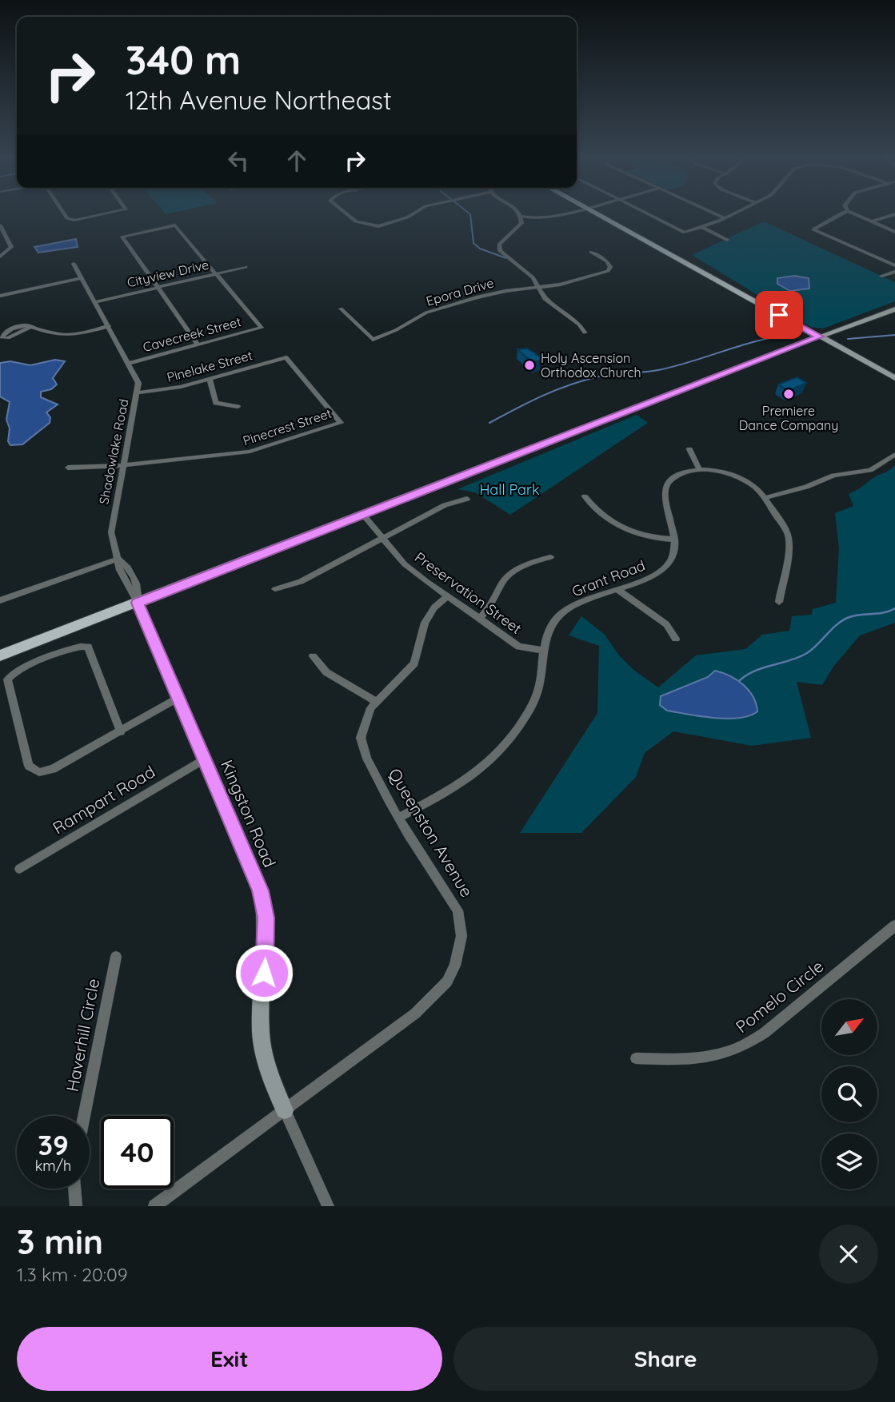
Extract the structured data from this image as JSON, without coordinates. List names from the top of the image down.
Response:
{
  "streets": {
    "street": [
      "Cityview Drive",
      "Epora Drive",
      "Cavecreek Street",
      "Pinelake Street",
      "Pinecrest Street",
      "Shadowlake Road",
      "Grant Road",
      "Preservation Street",
      "Rampart Road",
      "Kingston Road",
      "Queenston Avenue",
      "Pomelo Circle",
      "Haverhill Circle"
    ]
  },
  "crossings": [
    ["Cityview Drive", "Cavecreek Street"],
    ["Cityview Drive", "Shadowlake Road"],
    ["Cavecreek Street", "Shadowlake Road"],
    ["Pinelake Street", "Pinecrest Street"],
    ["Pinelake Street", "Shadowlake Road"],
    ["Pinecrest Street", "Shadowlake Road"],
    ["Shadowlake Road", "Kingston Road"],
    ["Grant Road", "Preservation Street"],
    ["Grant Road", "Queenston Avenue"],
    ["Preservation Street", "Queenston Avenue"],
    ["Rampart Road", "Kingston Road"],
    ["Kingston Road", "Queenston Avenue"]
  ],
  "parks": ["Hall Park"],
  "places": ["Holy Ascension Orthodox Church", "Premiere Dance Company"],
  "north": "top right",
  "page": {
    "turn": ["340 m", "12th Avenue Northeast"],
    "speed": "39 km/h",
    "limit": "40",
    "heading": ["3 min", "1.3 km · 20:09"],
    "buttons": ["Exit", "Share"]
  }
}
